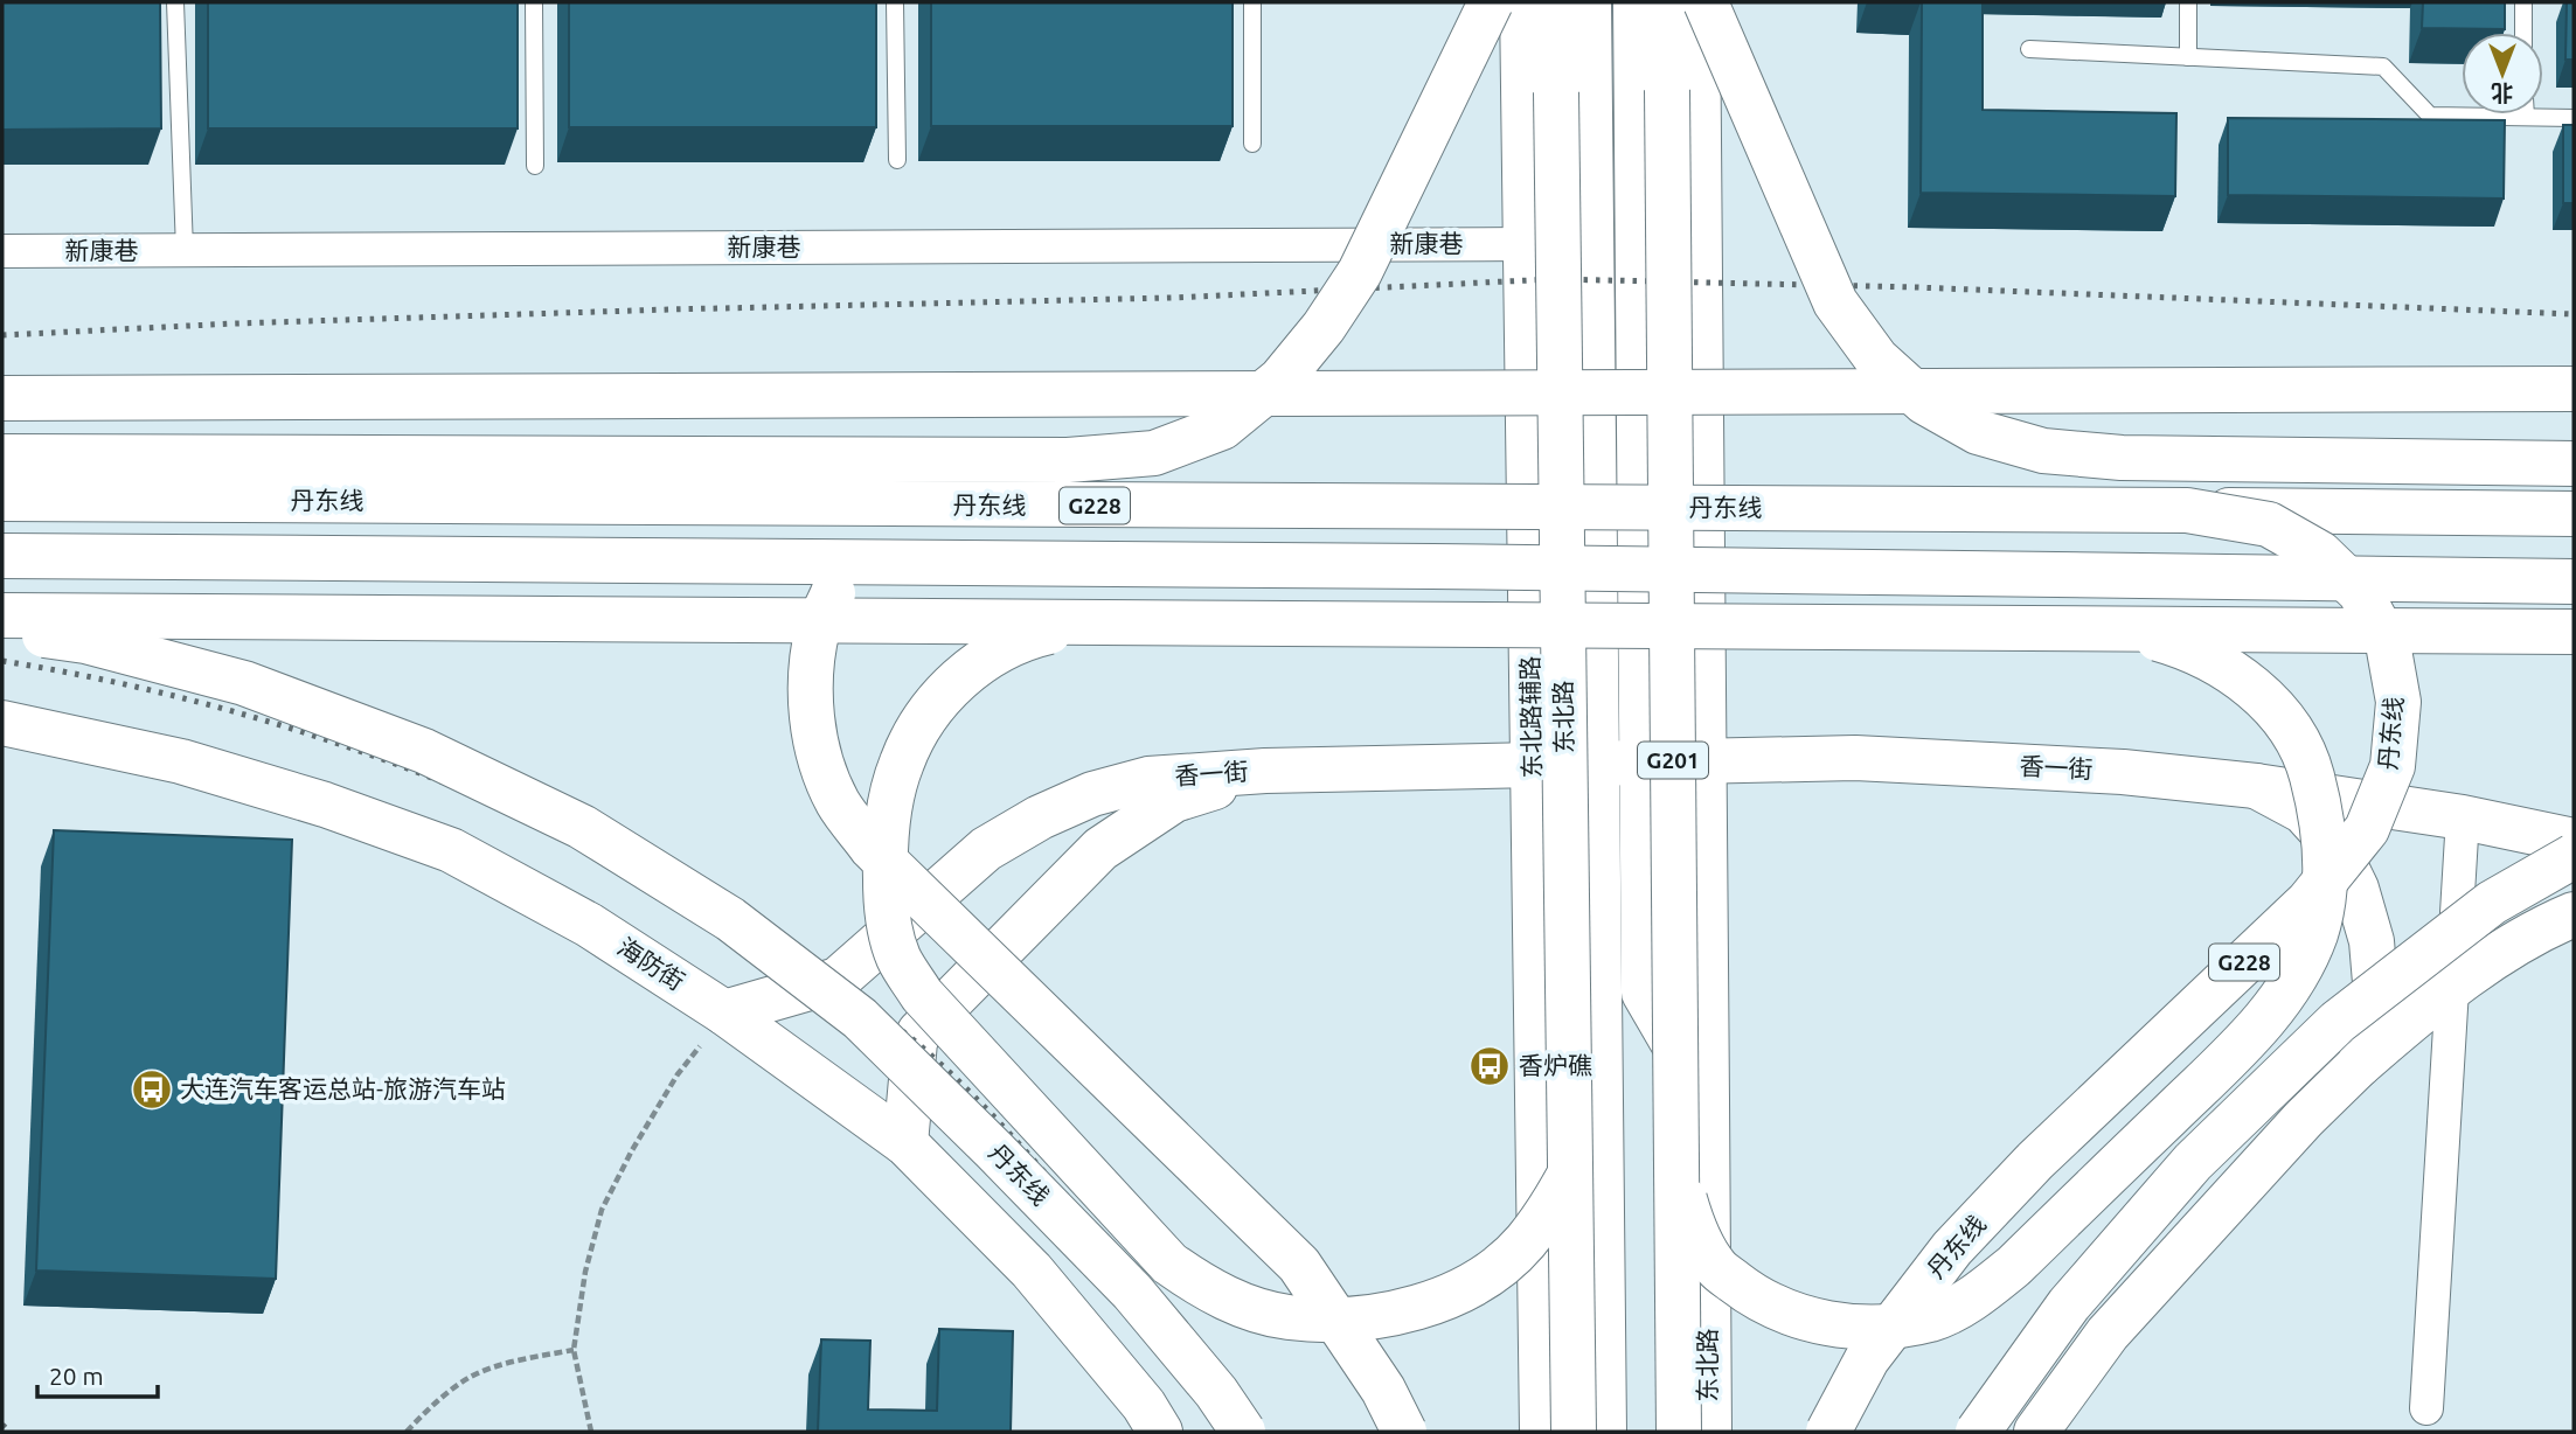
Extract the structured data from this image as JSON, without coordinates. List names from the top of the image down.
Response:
{
  "streets": {
    "main road": [
      "丹东线",
      "G228",
      "东北路辅路",
      "东北路",
      "G201",
      "香一街",
      "海防街"
    ],
    "street": ["新康巷"]
  },
  "crossings": [
    ["新康巷", "东北路辅路"],
    ["东北路辅路", "香一街"],
    ["东北路", "香一街"],
    ["香一街", "海防街"]
  ],
  "places": {
    "bus stop": ["香炉礁", "大连汽车客运总站-旅游汽车站"]
  },
  "scale_bar": "20 m",
  "north": "bottom"
}
